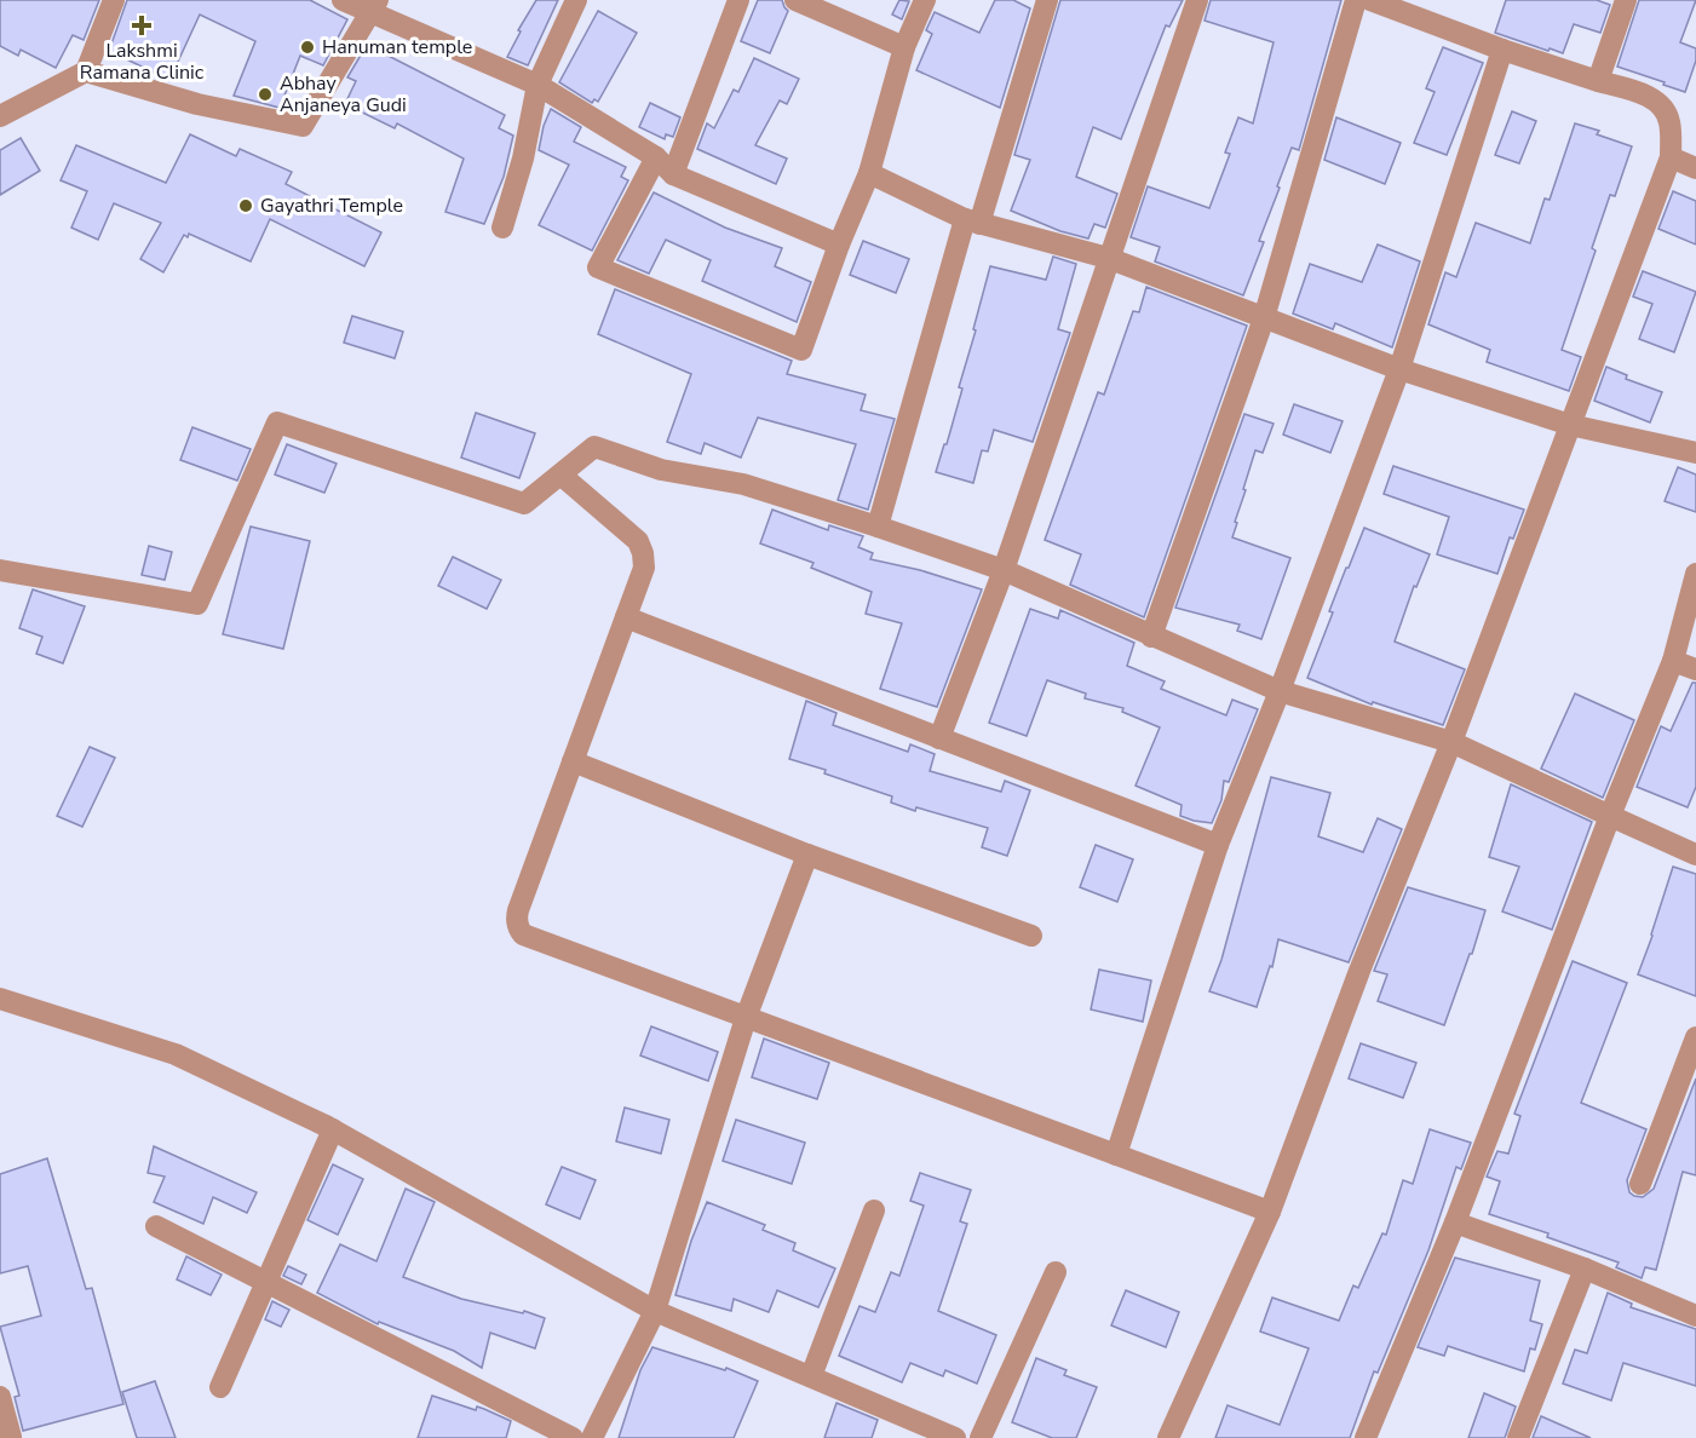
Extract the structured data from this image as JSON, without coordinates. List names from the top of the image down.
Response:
{
  "places": {
    "health": ["Lakshmi Ramana Clinic"],
    "other": ["Hanuman temple", "Abhay Anjaneya Gudi", "Gayathri Temple"]
  }
}
